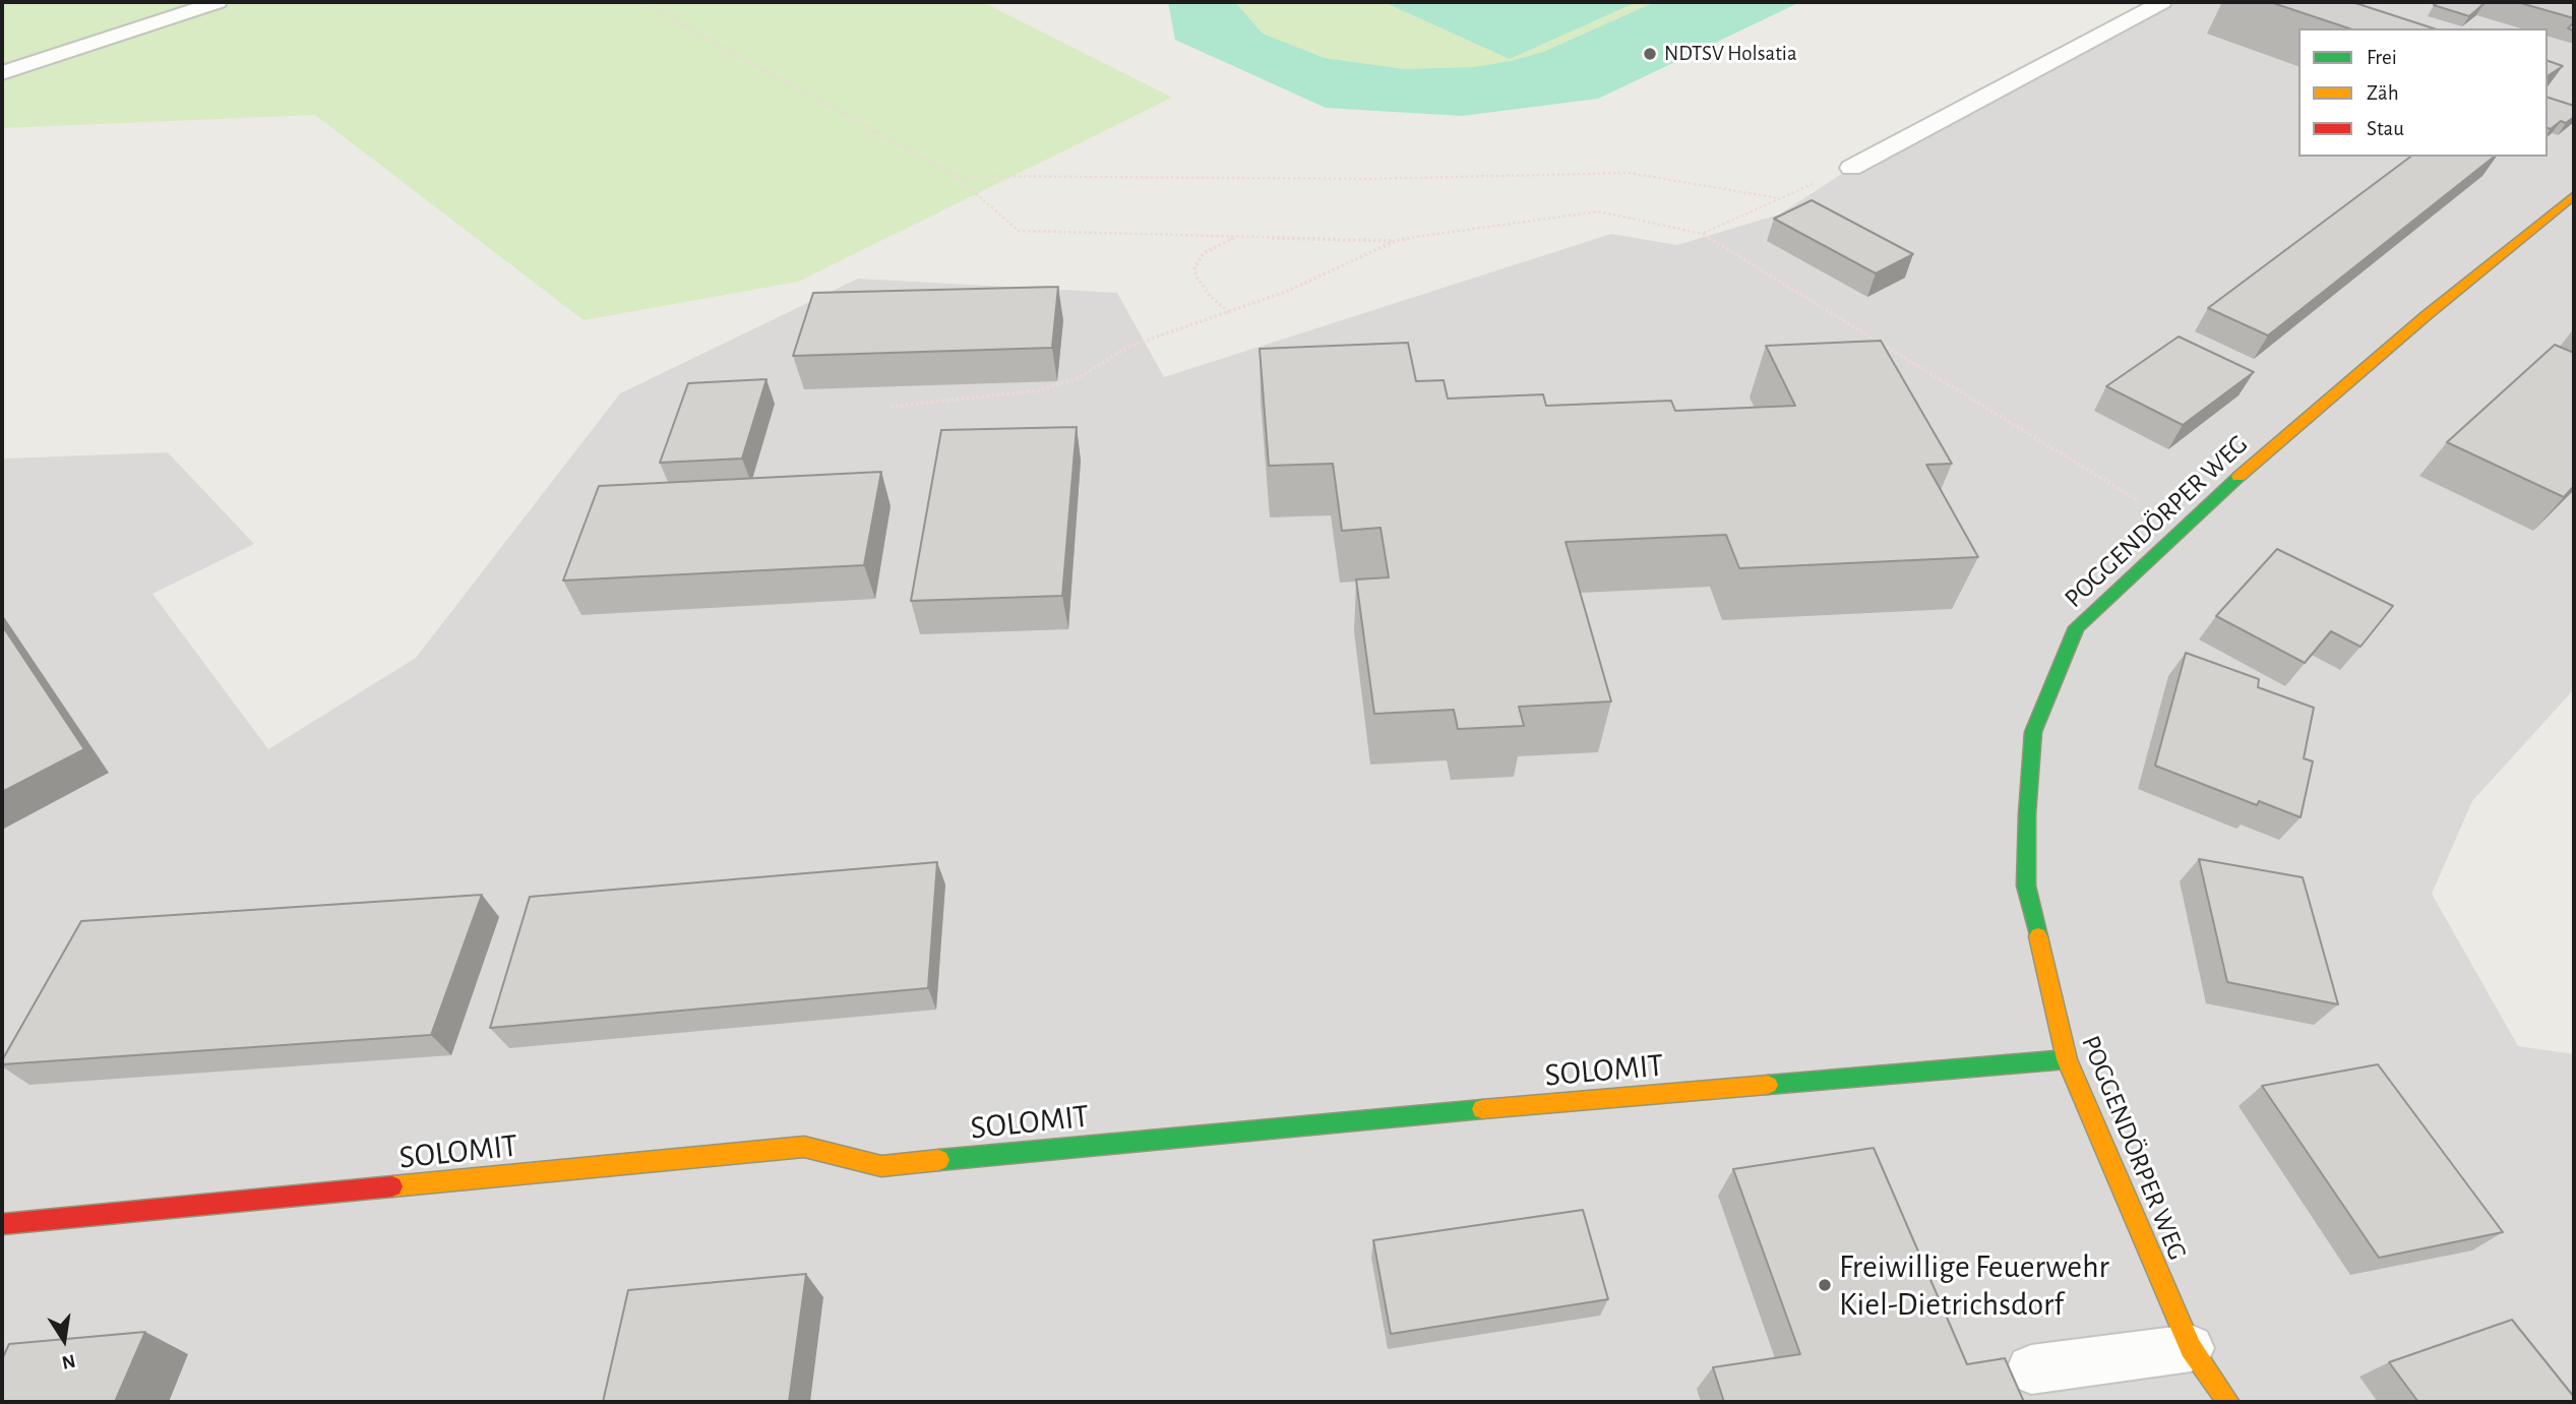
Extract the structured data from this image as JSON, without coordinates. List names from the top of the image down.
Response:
{
  "streets": {
    "street": ["POGGENDÖRPER WEG", "SOLOMIT"]
  },
  "crossings": [
    ["POGGENDÖRPER WEG", "SOLOMIT"]
  ],
  "places": ["NDTSV Holsatia", "Freiwillige Feuerwehr Kiel-Dietrichsdorf"],
  "legend": ["Frei", "Zäh", "Stau"],
  "north": "bottom"
}
